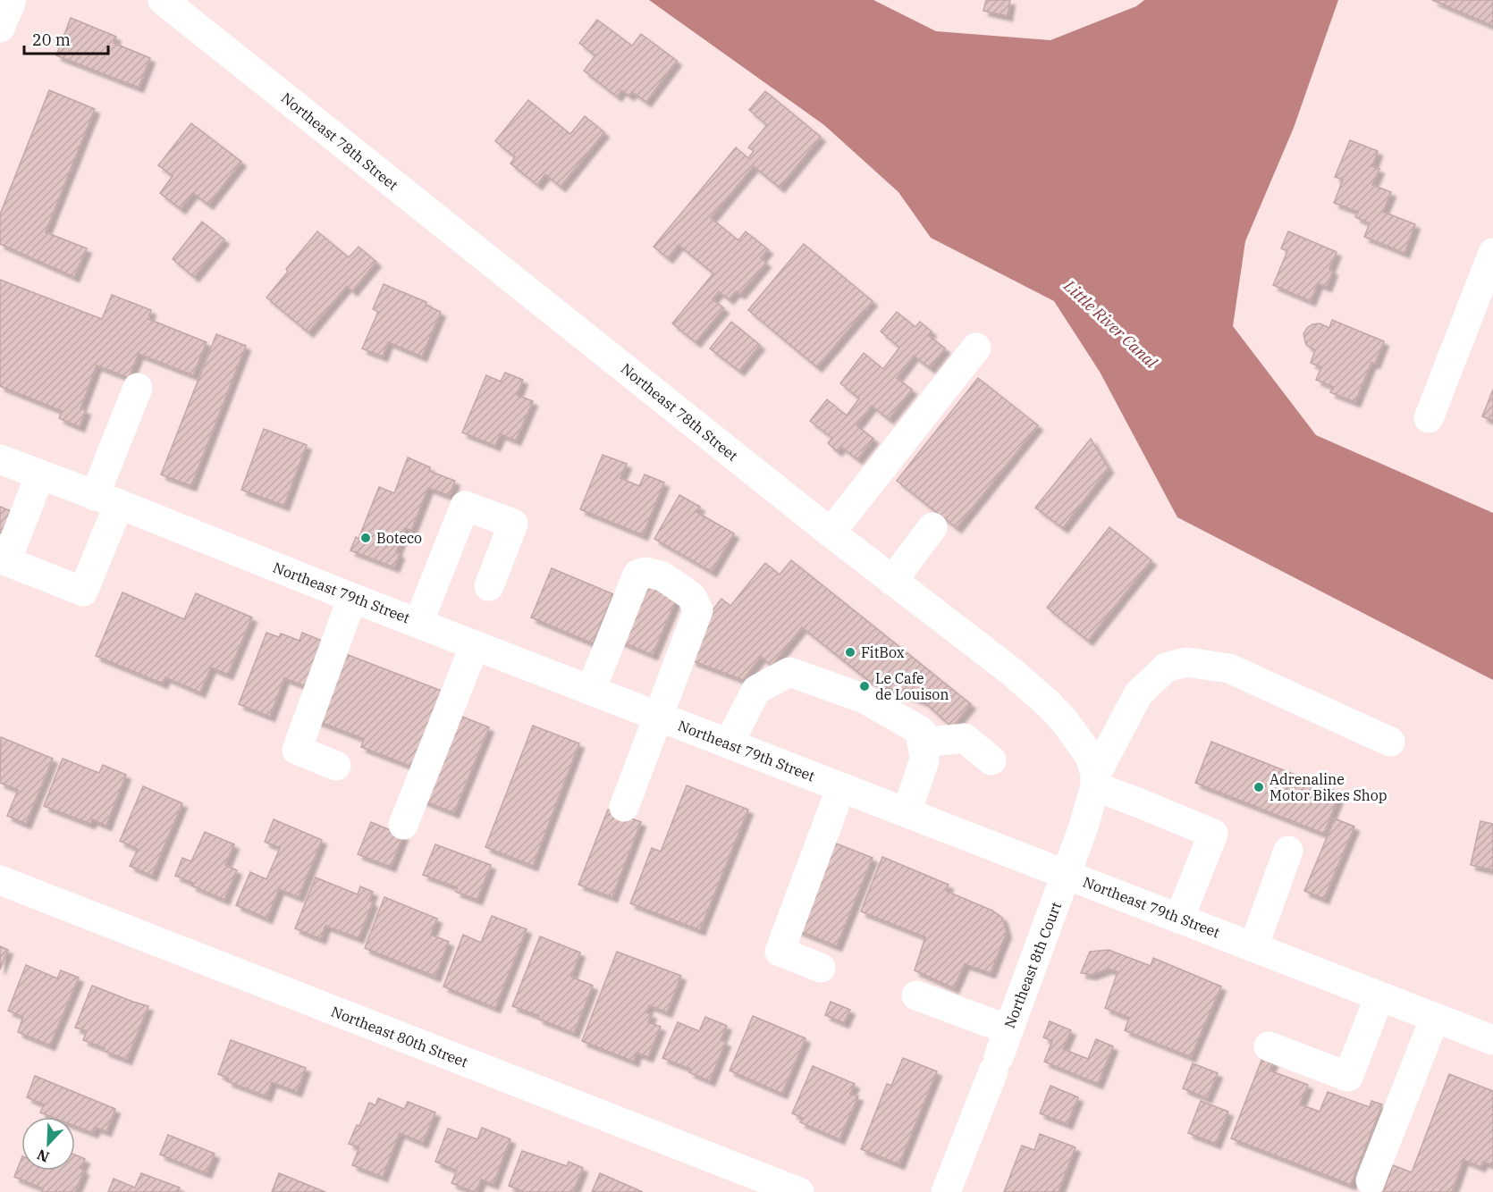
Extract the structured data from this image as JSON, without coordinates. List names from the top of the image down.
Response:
{
  "streets": {
    "street": [
      "Northeast 78th Street",
      "Northeast 79th Street",
      "Northeast 8th Court",
      "Northeast 80th Street"
    ]
  },
  "crossings": [
    ["Northeast 79th Street", "Northeast 8th Court"]
  ],
  "water": ["Little River Canal"],
  "places": [
    "Boteco",
    "FitBox",
    "Le Cafe de Louison",
    "Adrenaline Motor Bikes Shop"
  ],
  "scale_bar": "20 m",
  "north": "bottom left"
}
